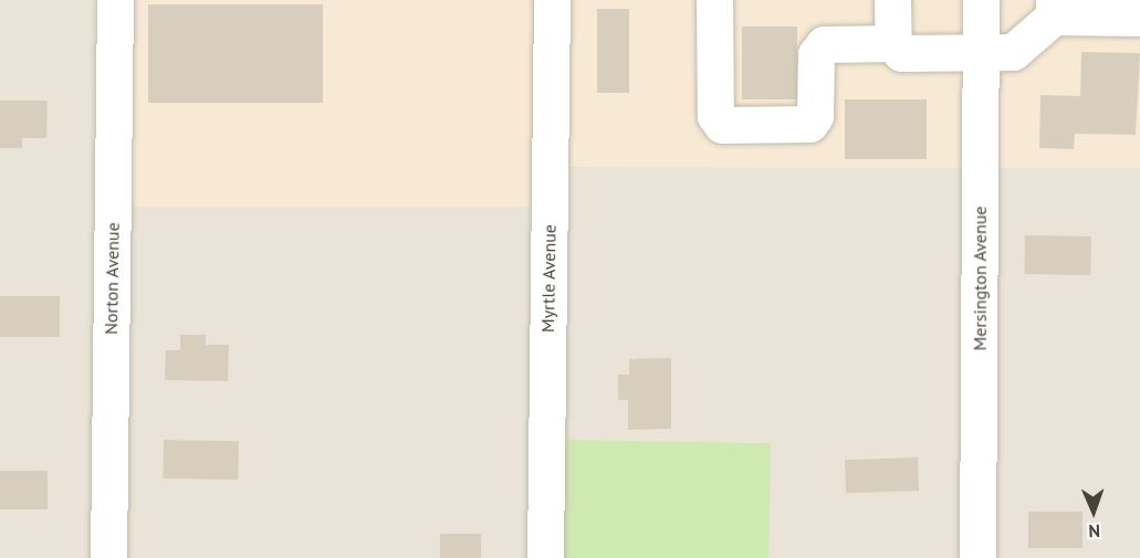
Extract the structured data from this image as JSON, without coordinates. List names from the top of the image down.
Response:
{
  "streets": {
    "street": ["Norton Avenue", "Myrtle Avenue", "Mersington Avenue"]
  },
  "north": "bottom"
}
